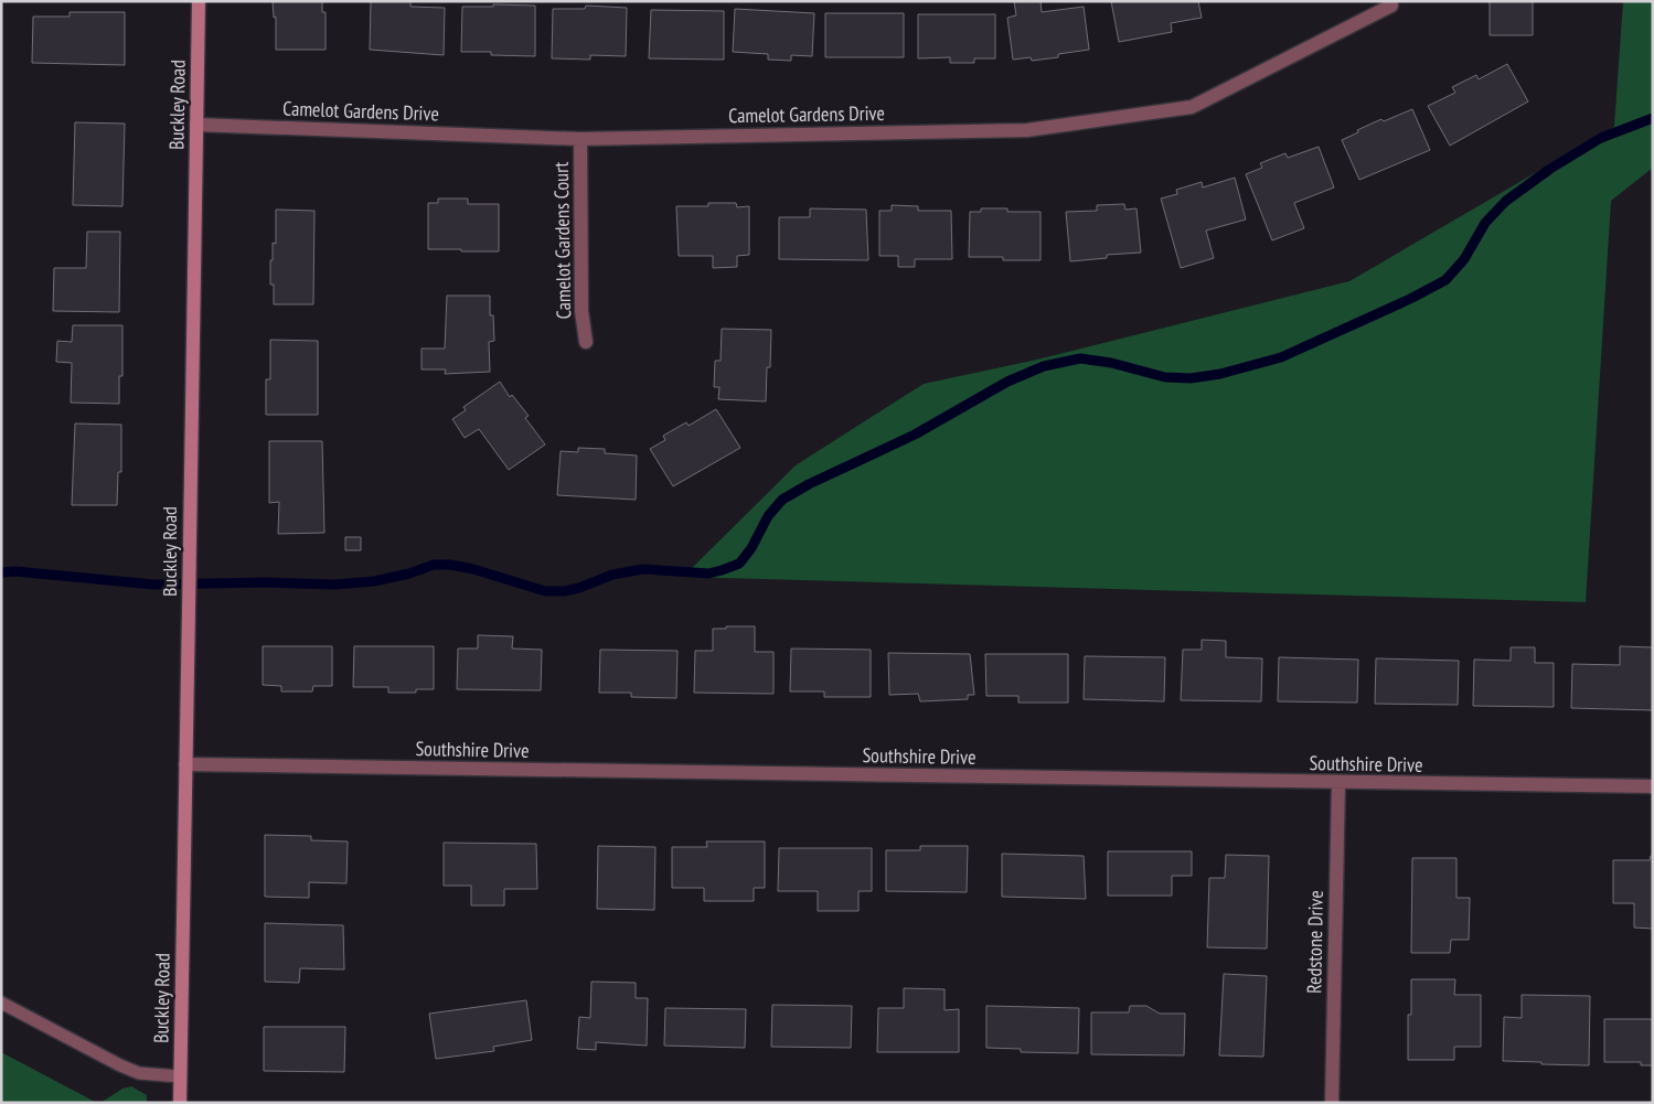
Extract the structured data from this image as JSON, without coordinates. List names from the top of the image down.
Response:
{
  "streets": {
    "street": [
      "Buckley Road",
      "Camelot Gardens Drive",
      "Camelot Gardens Court",
      "Southshire Drive",
      "Redstone Drive"
    ]
  },
  "crossings": [
    ["Buckley Road", "Camelot Gardens Drive"],
    ["Buckley Road", "Southshire Drive"],
    ["Camelot Gardens Drive", "Camelot Gardens Court"],
    ["Southshire Drive", "Redstone Drive"]
  ]
}
